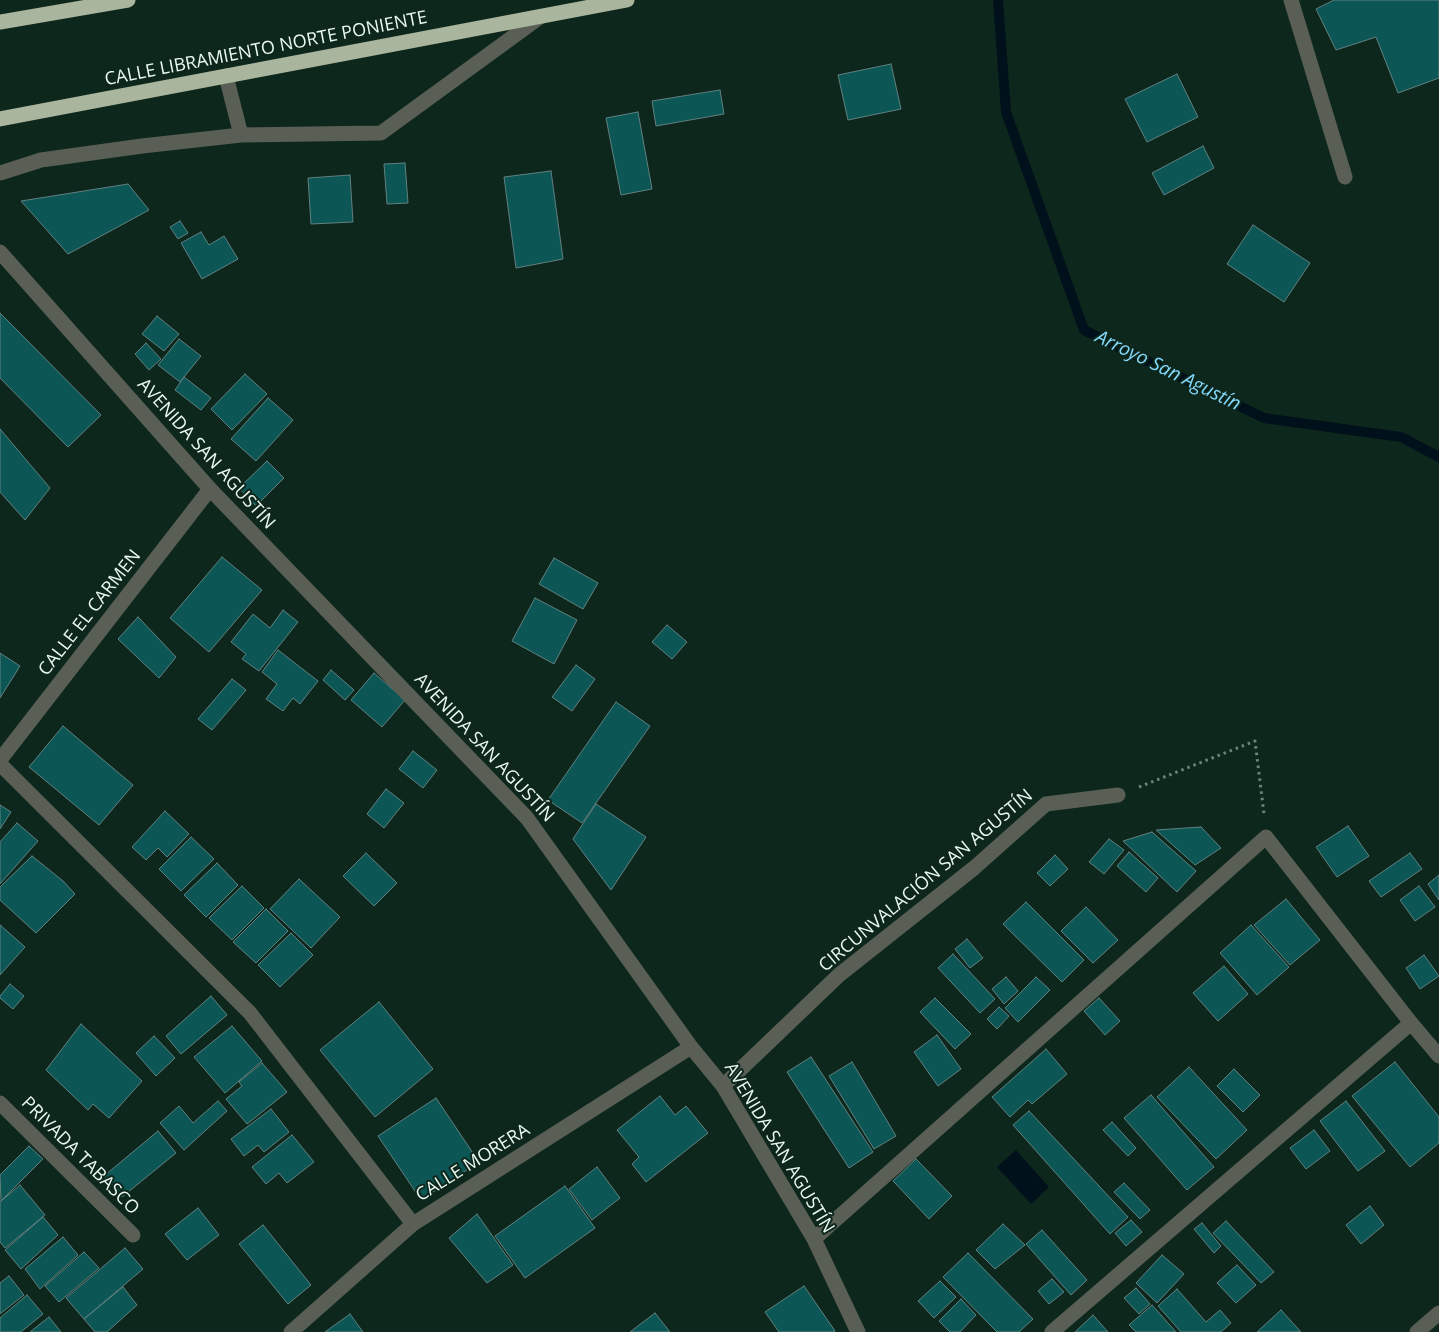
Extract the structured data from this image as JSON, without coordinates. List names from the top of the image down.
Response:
{
  "streets": {
    "highway": ["CALLE LIBRAMIENTO NORTE PONIENTE"],
    "street": [
      "AVENIDA SAN AGUSTÍN",
      "CALLE EL CARMEN",
      "CIRCUNVALACIÓN SAN AGUSTÍN",
      "PRIVADA TABASCO",
      "CALLE MORERA"
    ]
  },
  "crossings": [
    ["AVENIDA SAN AGUSTÍN", "CALLE EL CARMEN"],
    ["AVENIDA SAN AGUSTÍN", "CIRCUNVALACIÓN SAN AGUSTÍN"],
    ["AVENIDA SAN AGUSTÍN", "CALLE MORERA"]
  ],
  "water": ["Arroyo San Agustín"]
}
